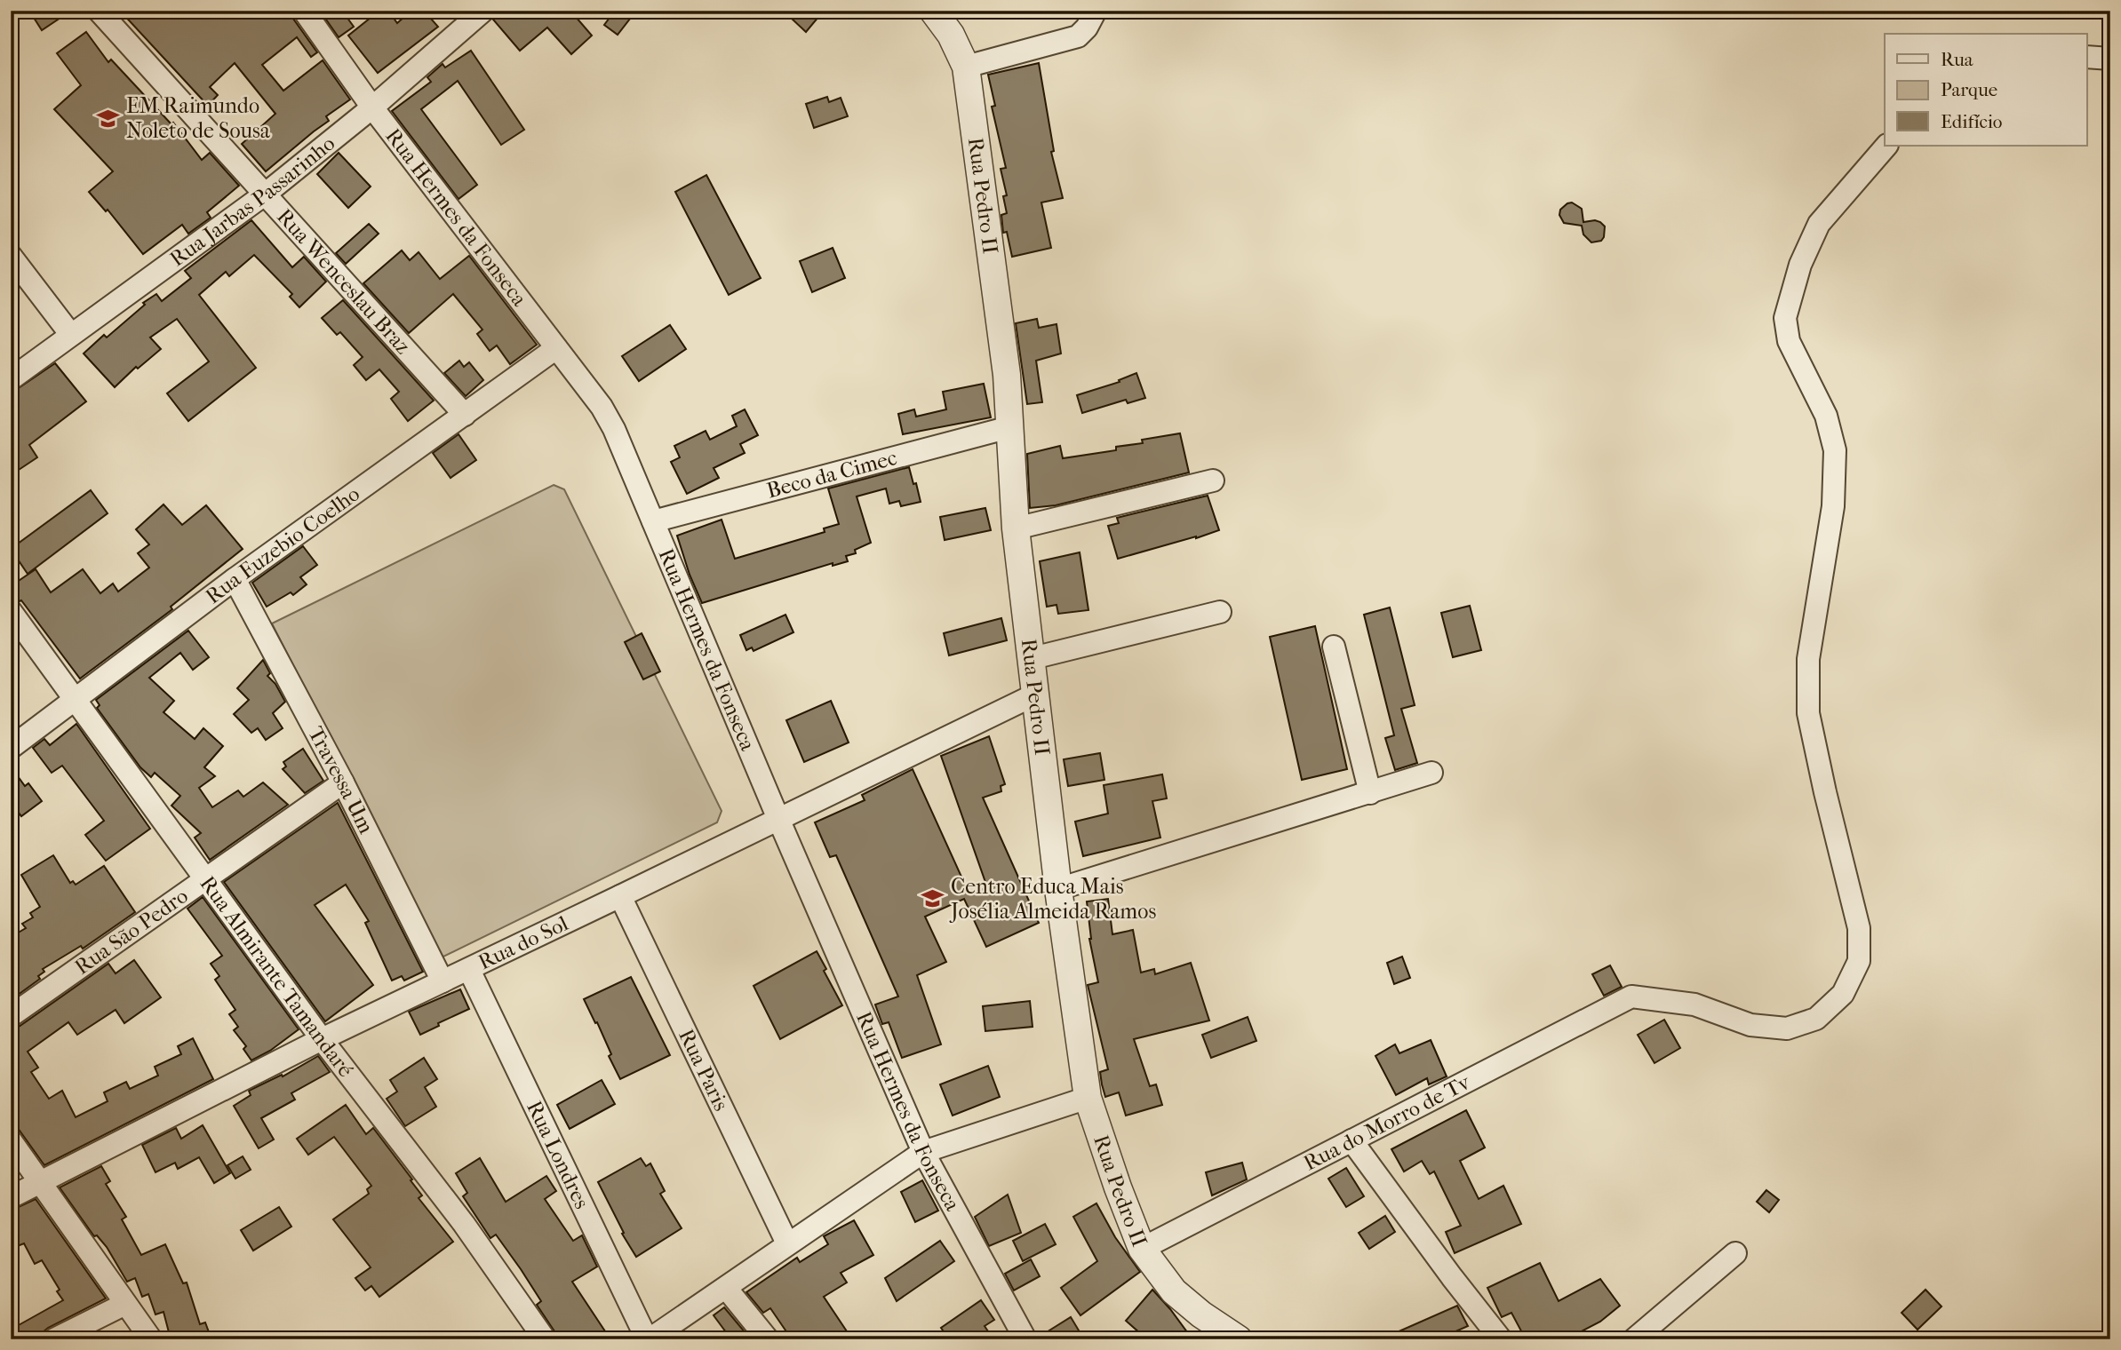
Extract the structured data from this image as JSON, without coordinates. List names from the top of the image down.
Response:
{
  "streets": {
    "street": [
      "Rua Pedro II",
      "Rua Jarbas Passarinho",
      "Rua Hermes da Fonseca",
      "Rua Wenceslau Braz",
      "Beco da Cimec",
      "Rua Euzebio Coelho",
      "Travessa Um",
      "Rua São Pedro",
      "Rua do Sol",
      "Rua Almirante Tamandaré",
      "Rua Paris",
      "Rua do Morro de Tv",
      "Rua Londres"
    ]
  },
  "crossings": [
    ["Rua Pedro II", "Beco da Cimec"],
    ["Rua Pedro II", "Rua do Sol"],
    ["Rua Pedro II", "Rua do Morro de Tv"],
    ["Rua Jarbas Passarinho", "Rua Hermes da Fonseca"],
    ["Rua Jarbas Passarinho", "Rua Wenceslau Braz"],
    ["Rua Hermes da Fonseca", "Beco da Cimec"],
    ["Rua Hermes da Fonseca", "Rua Euzebio Coelho"],
    ["Rua Hermes da Fonseca", "Rua do Sol"],
    ["Rua Wenceslau Braz", "Rua Euzebio Coelho"],
    ["Rua Euzebio Coelho", "Travessa Um"],
    ["Rua Euzebio Coelho", "Rua Almirante Tamandaré"],
    ["Travessa Um", "Rua São Pedro"],
    ["Travessa Um", "Rua do Sol"],
    ["Rua São Pedro", "Rua Almirante Tamandaré"],
    ["Rua do Sol", "Rua Almirante Tamandaré"],
    ["Rua do Sol", "Rua Paris"],
    ["Rua do Sol", "Rua Londres"]
  ],
  "places": {
    "school or university": ["EM Raimundo Noleto de Sousa", "Centro Educa Mais Josélia Almeida Ramos"]
  },
  "legend": ["Rua", "Parque", "Edifício"]
}
